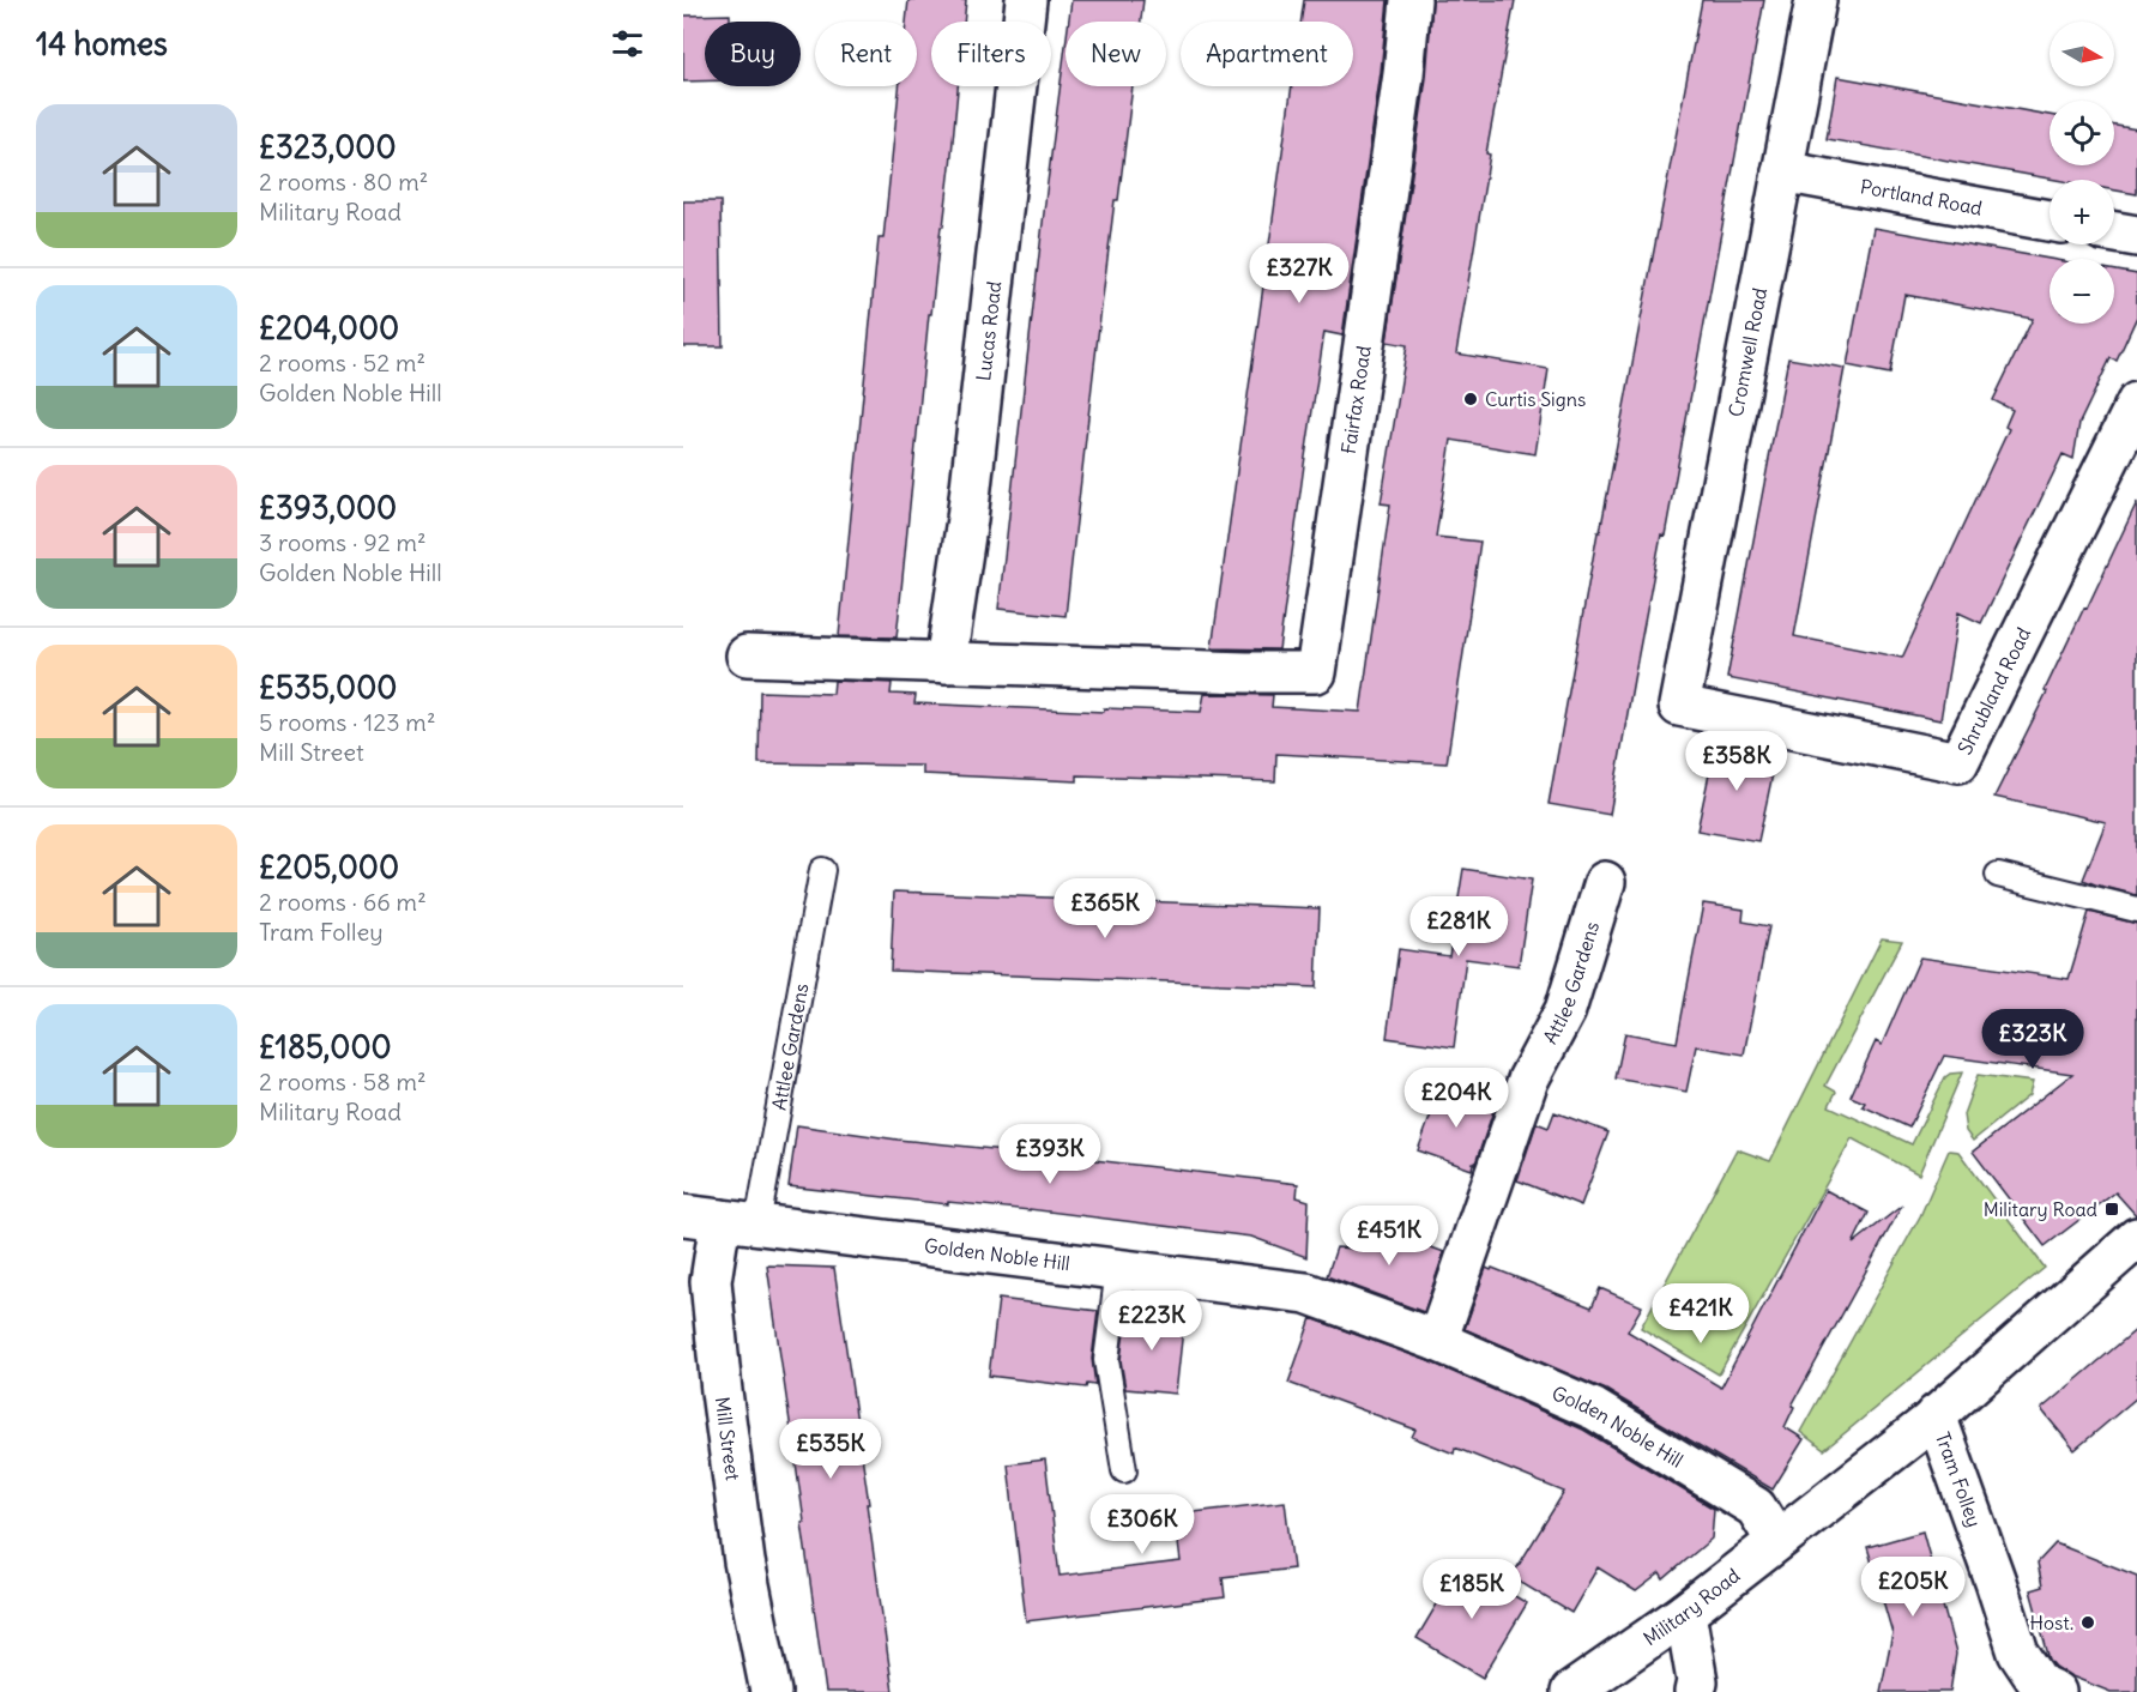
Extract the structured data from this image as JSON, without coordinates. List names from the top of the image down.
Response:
{
  "streets": {
    "street": [
      "Portland Road",
      "Lucas Road",
      "Cromwell Road",
      "Fairfax Road",
      "Shrubland Road",
      "Attlee Gardens",
      "Golden Noble Hill",
      "Mill Street",
      "Tram Folley",
      "Military Road"
    ]
  },
  "crossings": [
    ["Portland Road", "Cromwell Road"],
    ["Lucas Road", "Fairfax Road"],
    ["Cromwell Road", "Shrubland Road"],
    ["Attlee Gardens", "Golden Noble Hill"],
    ["Attlee Gardens", "Mill Street"],
    ["Golden Noble Hill", "Mill Street"],
    ["Golden Noble Hill", "Military Road"],
    ["Tram Folley", "Military Road"]
  ],
  "places": {
    "other": ["Curtis Signs", "Host."],
    "transit": ["Military Road"]
  },
  "north": "right",
  "page": {
    "heading": "14 homes",
    "map_buttons": ["+", "−"],
    "chip": [
      "Buy",
      "Rent",
      "Filters",
      "New",
      "Apartment"
    ],
    "list": [
      {
        "name": "£323,000",
        "note": "2 rooms · 80 m² · Military Road"
      },
      {
        "name": "£204,000",
        "note": "2 rooms · 52 m² · Golden Noble Hill"
      },
      {
        "name": "£393,000",
        "note": "3 rooms · 92 m² · Golden Noble Hill"
      },
      {
        "name": "£535,000",
        "note": "5 rooms · 123 m² · Mill Street"
      },
      {
        "name": "£205,000",
        "note": "2 rooms · 66 m² · Tram Folley"
      },
      {
        "name": "£185,000",
        "note": "2 rooms · 58 m² · Military Road"
      }
    ],
    "price": [
      "£327K",
      "£358K",
      "£365K",
      "£281K",
      "£323K",
      "£204K",
      "£393K",
      "£451K",
      "£421K",
      "£223K",
      "£535K",
      "£306K",
      "£205K",
      "£185K"
    ]
  }
}
